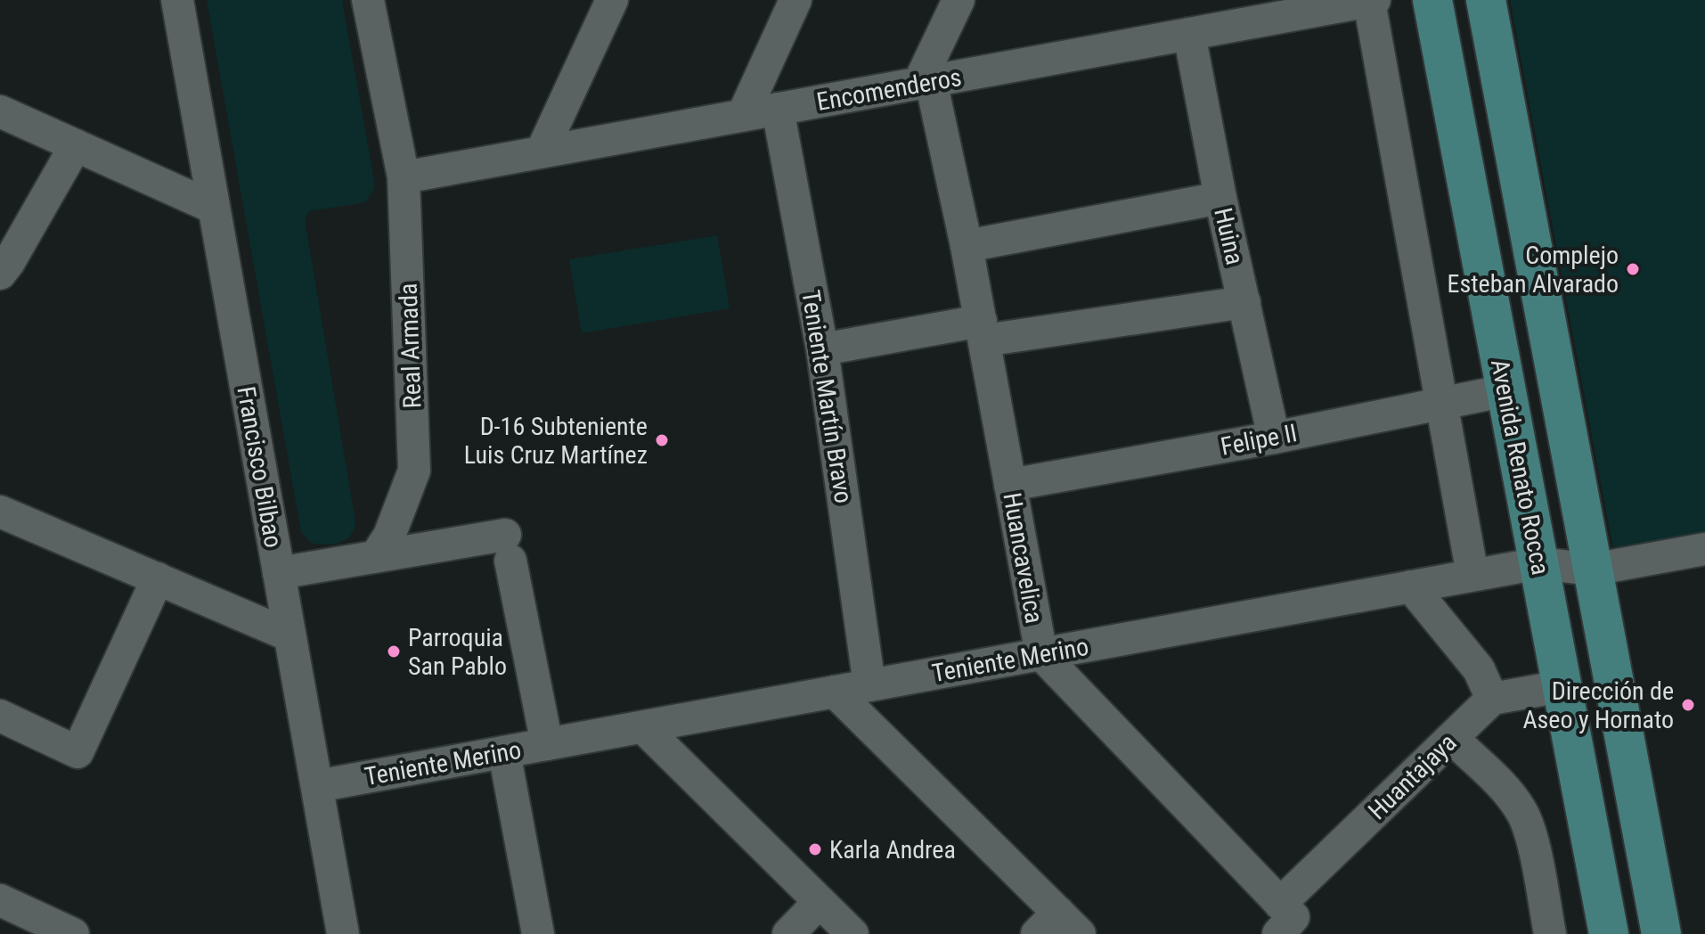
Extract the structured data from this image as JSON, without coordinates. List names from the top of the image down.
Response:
{
  "streets": {
    "main road": ["Avenida Renato Rocca"],
    "street": [
      "Encomenderos",
      "Huina",
      "Real Armada",
      "Teniente Martín Bravo",
      "Felipe II",
      "Francisco Bilbao",
      "Huancavelica",
      "Teniente Merino",
      "Huantajaya"
    ]
  },
  "crossings": [
    ["Encomenderos", "Huina"],
    ["Encomenderos", "Real Armada"],
    ["Encomenderos", "Teniente Martín Bravo"],
    ["Encomenderos", "Huancavelica"],
    ["Huina", "Felipe II"],
    ["Teniente Martín Bravo", "Teniente Merino"],
    ["Felipe II", "Avenida Renato Rocca"],
    ["Felipe II", "Huancavelica"],
    ["Francisco Bilbao", "Teniente Merino"],
    ["Avenida Renato Rocca", "Teniente Merino"],
    ["Huancavelica", "Teniente Merino"],
    ["Huancavelica", "Huantajaya"]
  ],
  "places": [
    "Complejo Esteban Alvarado",
    "D-16 Subteniente Luis Cruz Martínez",
    "Parroquia San Pablo",
    "Dirección de Aseo y Hornato",
    "Karla Andrea"
  ]
}
